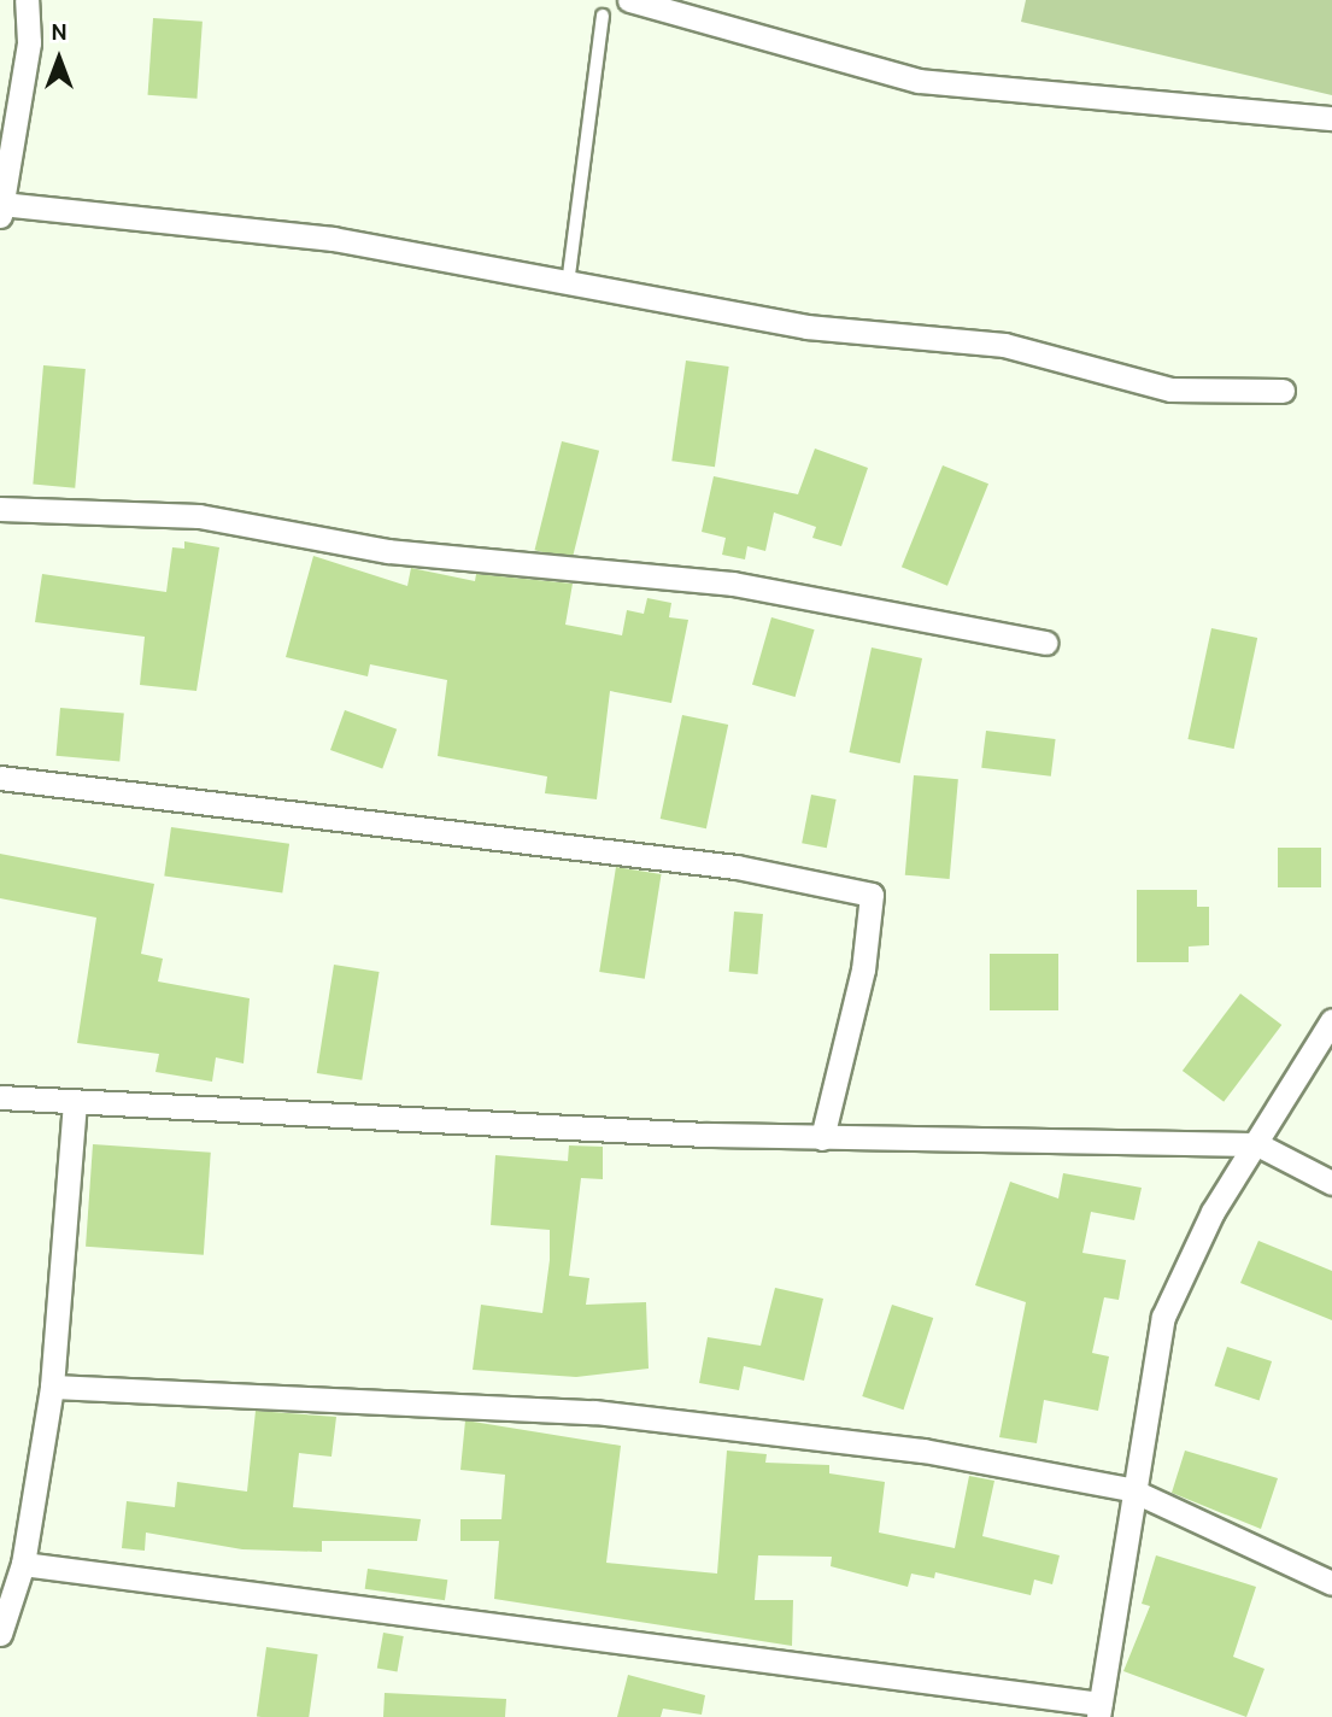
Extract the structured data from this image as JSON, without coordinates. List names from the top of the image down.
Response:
{
  "north": "top"
}
